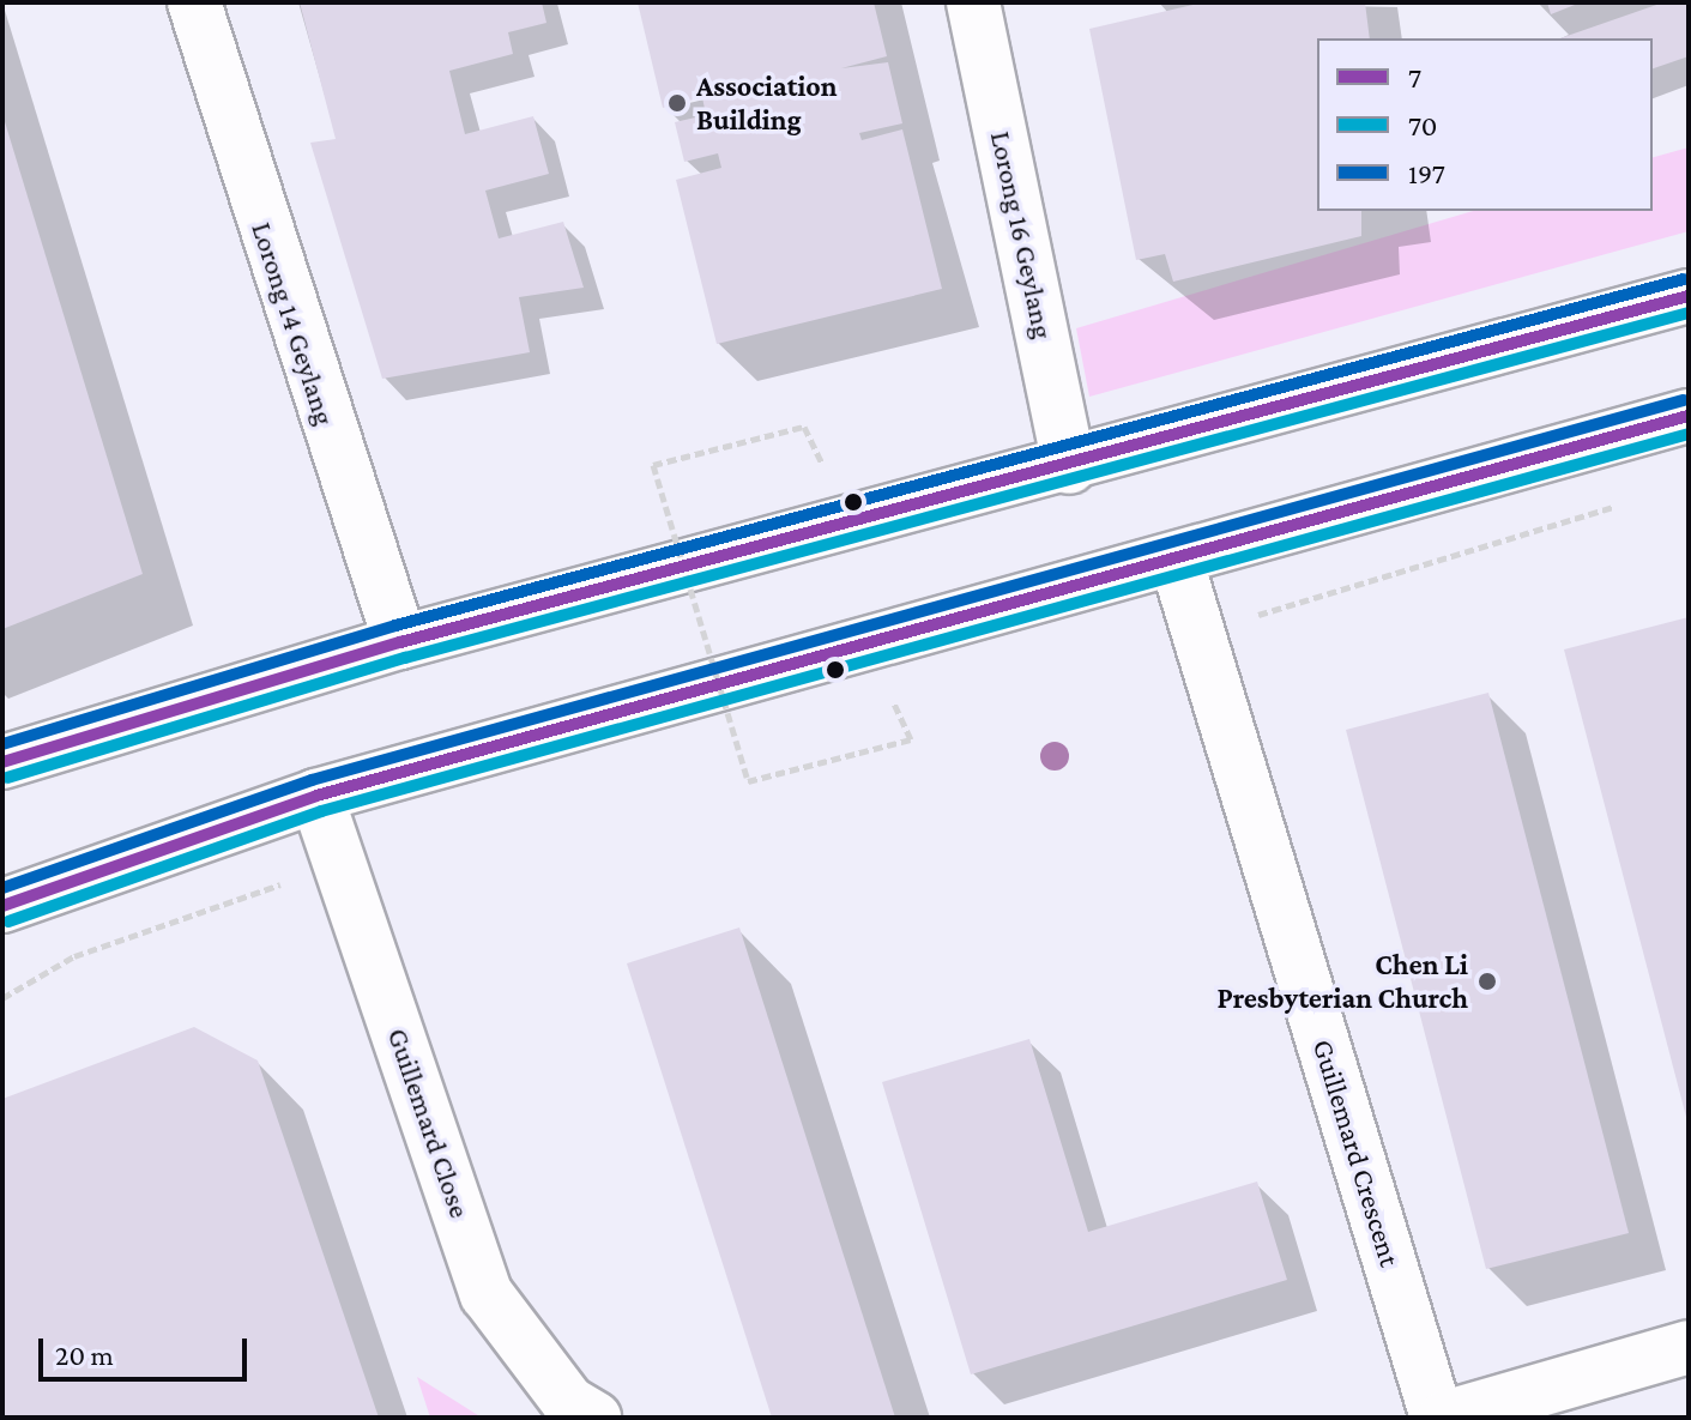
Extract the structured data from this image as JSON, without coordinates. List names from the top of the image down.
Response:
{
  "streets": {
    "main road": [
      "Lorong 16 Geylang",
      "Lorong 14 Geylang",
      "Guillemard Close",
      "Guillemard Crescent"
    ]
  },
  "places": ["Association Building", "Chen Li Presbyterian Church"],
  "lines": ["transit line 197", "transit line 7", "transit line 70"],
  "legend": ["7", "70", "197"],
  "scale_bar": "20 m"
}
